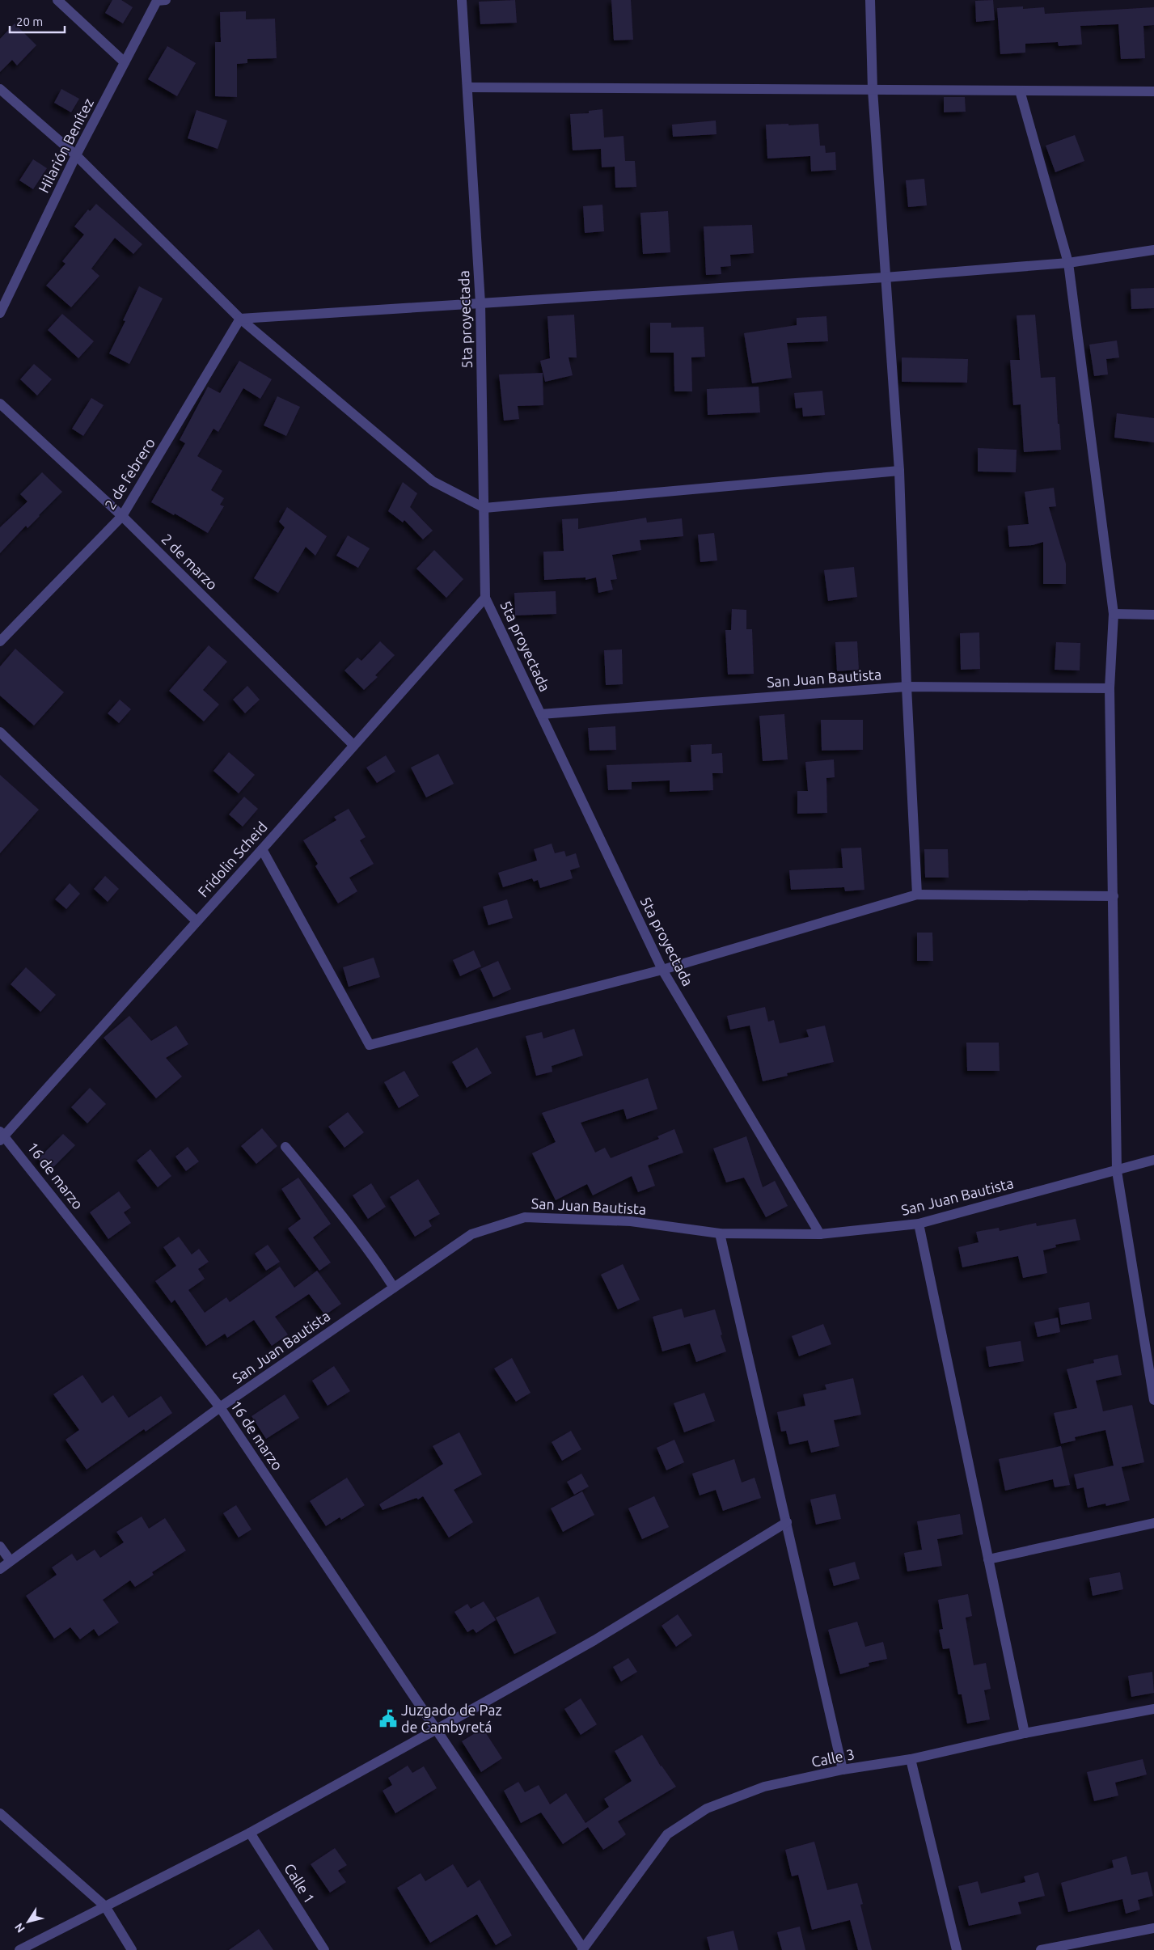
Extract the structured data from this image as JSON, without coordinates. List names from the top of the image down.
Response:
{
  "streets": {
    "street": [
      "Hilarión Benítez",
      "5ta proyectada",
      "2 de febrero",
      "2 de marzo",
      "San Juan Bautista",
      "Fridolin Scheid",
      "16 de marzo",
      "Calle 3",
      "Calle 1"
    ]
  },
  "crossings": [
    ["5ta proyectada", "San Juan Bautista"],
    ["5ta proyectada", "Fridolin Scheid"],
    ["2 de febrero", "2 de marzo"],
    ["2 de marzo", "Fridolin Scheid"],
    ["San Juan Bautista", "16 de marzo"],
    ["Fridolin Scheid", "16 de marzo"],
    ["16 de marzo", "Calle 3"]
  ],
  "places": {
    "public building": ["Juzgado de Paz de Cambyretá"]
  },
  "scale_bar": "20 m",
  "north": "bottom left"
}
